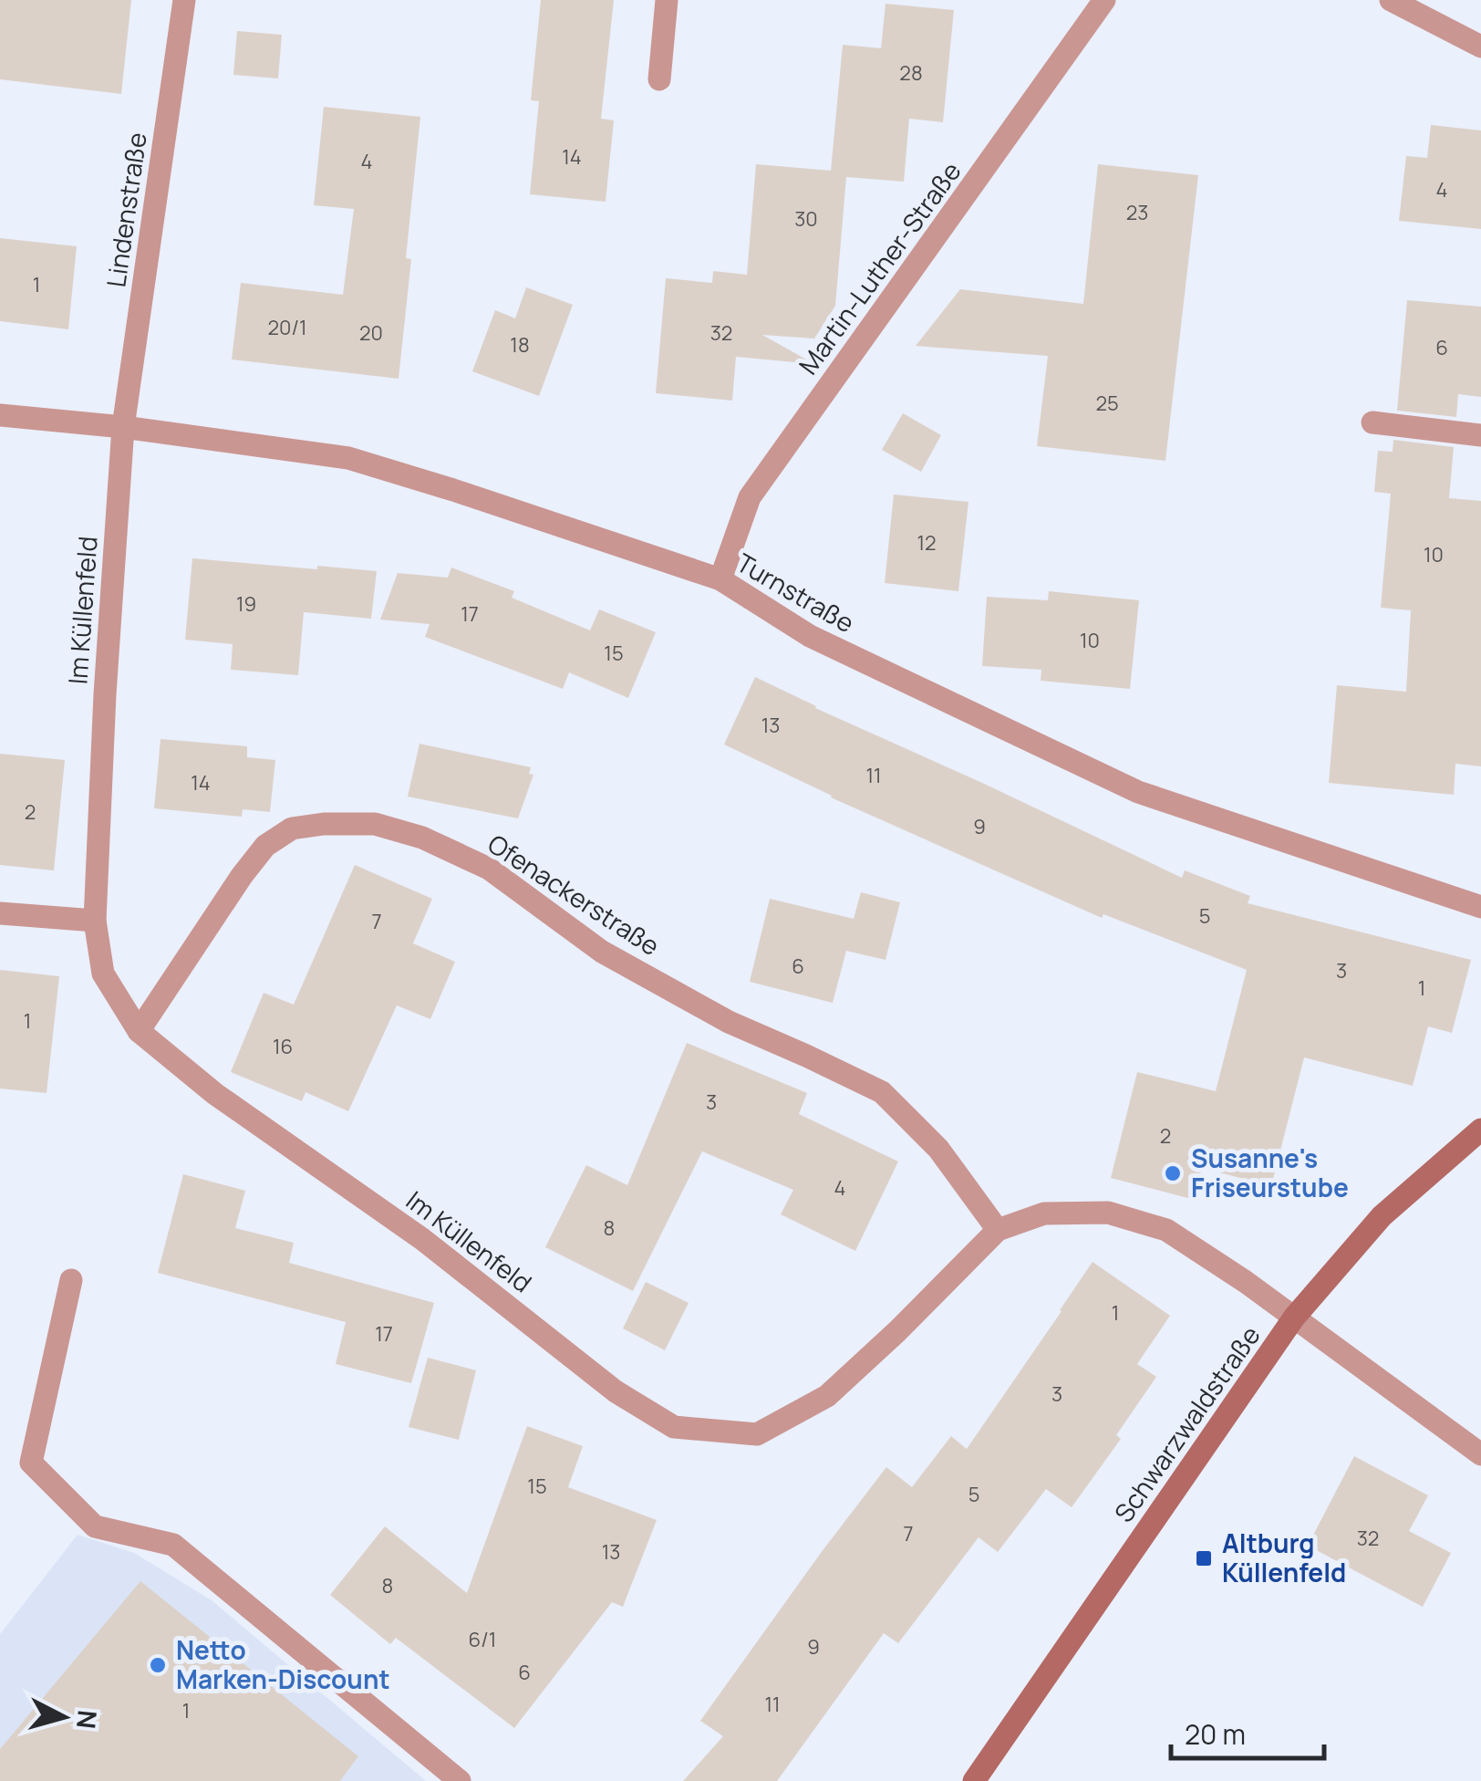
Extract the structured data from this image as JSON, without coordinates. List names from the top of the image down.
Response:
{
  "streets": {
    "street": [
      "Lindenstraße",
      "Martin-Luther-Straße",
      "Turnstraße",
      "Im Küllenfeld",
      "Ofenackerstraße",
      "Schwarzwaldstraße"
    ]
  },
  "crossings": [
    ["Lindenstraße", "Turnstraße"],
    ["Lindenstraße", "Im Küllenfeld"],
    ["Martin-Luther-Straße", "Turnstraße"],
    ["Turnstraße", "Im Küllenfeld"],
    ["Im Küllenfeld", "Ofenackerstraße"],
    ["Im Küllenfeld", "Schwarzwaldstraße"]
  ],
  "places": {
    "other": ["Susanne's Friseurstube", "Netto Marken-Discount"],
    "transit": ["Altburg Küllenfeld"]
  },
  "house_numbers": [
    "28",
    "14",
    "4",
    "4",
    "23",
    "30",
    "1",
    "20/1",
    "20",
    "32",
    "18",
    "6",
    "25",
    "12",
    "10",
    "19",
    "17",
    "10",
    "15",
    "13",
    "11",
    "14",
    "2",
    "9",
    "5",
    "7",
    "6",
    "3",
    "1",
    "1",
    "16",
    "3",
    "2",
    "4",
    "8",
    "1",
    "17",
    "3",
    "15",
    "5",
    "7",
    "32",
    "13",
    "8",
    "6/1",
    "9",
    "6",
    "11",
    "1"
  ],
  "scale_bar": "20 m",
  "north": "right"
}
